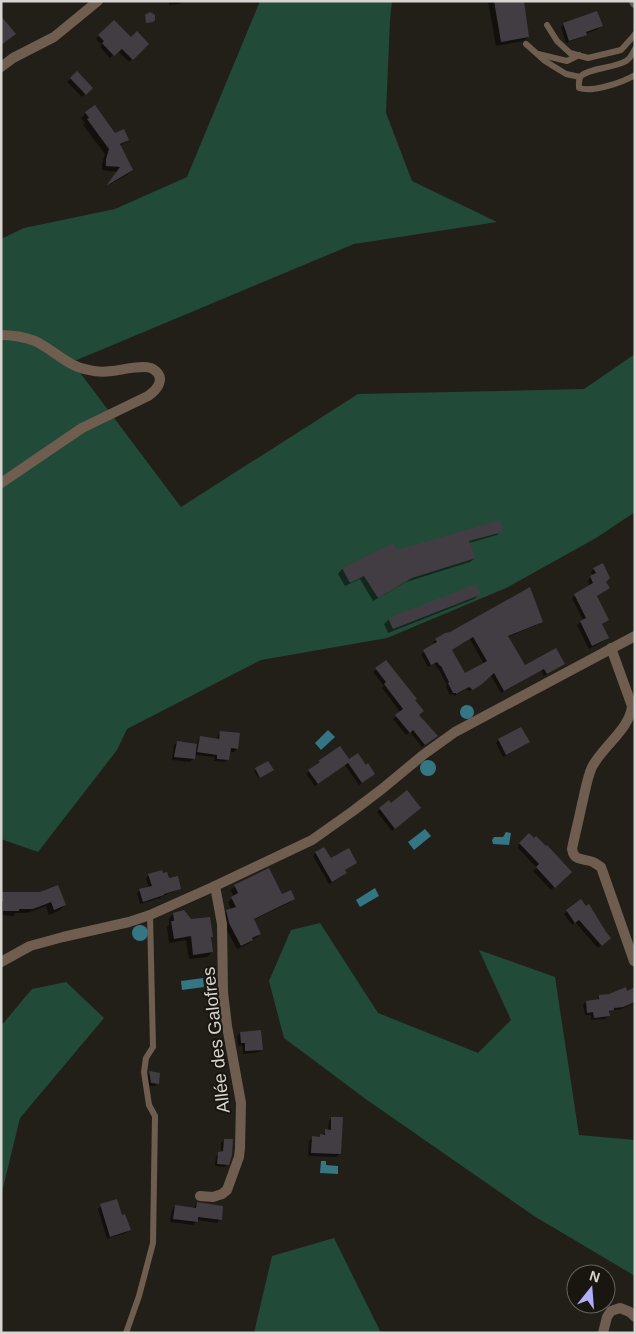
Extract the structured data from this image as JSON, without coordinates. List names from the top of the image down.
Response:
{
  "streets": {
    "street": ["Allée des Galofres"]
  },
  "north": "top"
}
